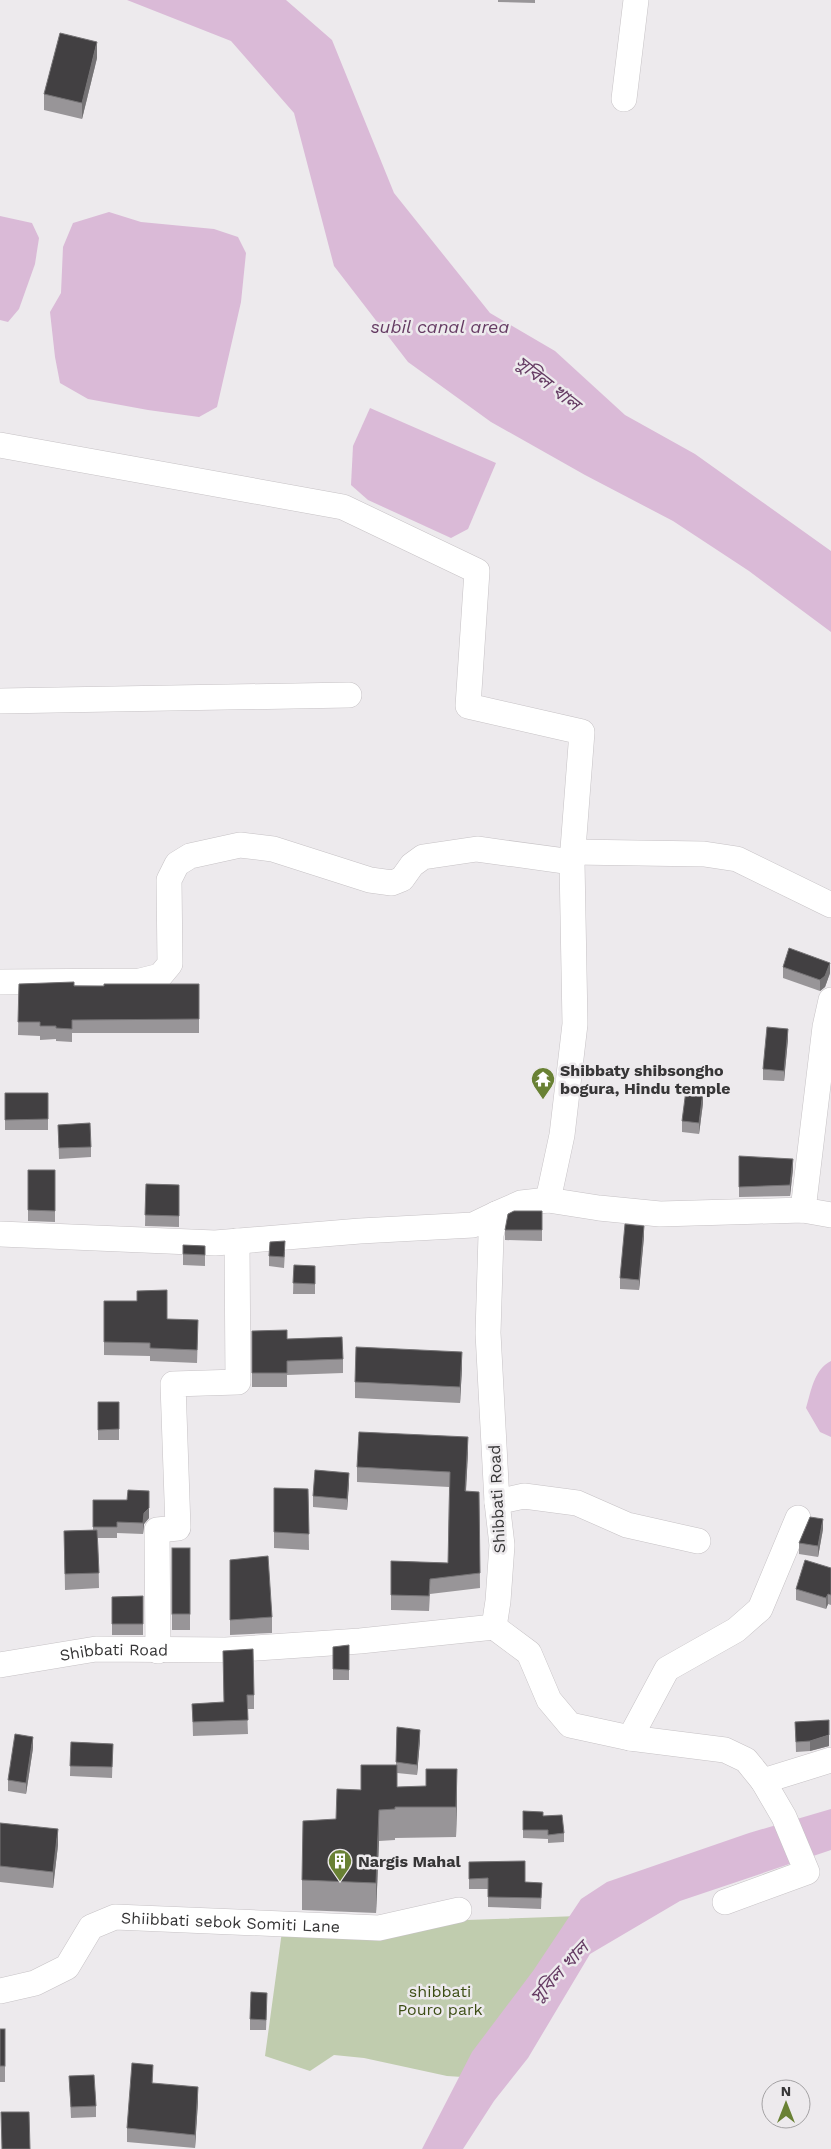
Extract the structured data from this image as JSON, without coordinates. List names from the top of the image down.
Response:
{
  "streets": {
    "street": ["Shibbati Road", "Shiibbati sebok Somiti Lane"]
  },
  "water": ["subil canal area", "সুবিল খাল"],
  "parks": ["shibbati Pouro park"],
  "places": {
    "temple": ["Shibbaty shibsongho bogura, Hindu temple"],
    "building": ["Nargis Mahal"]
  },
  "north": "top"
}
